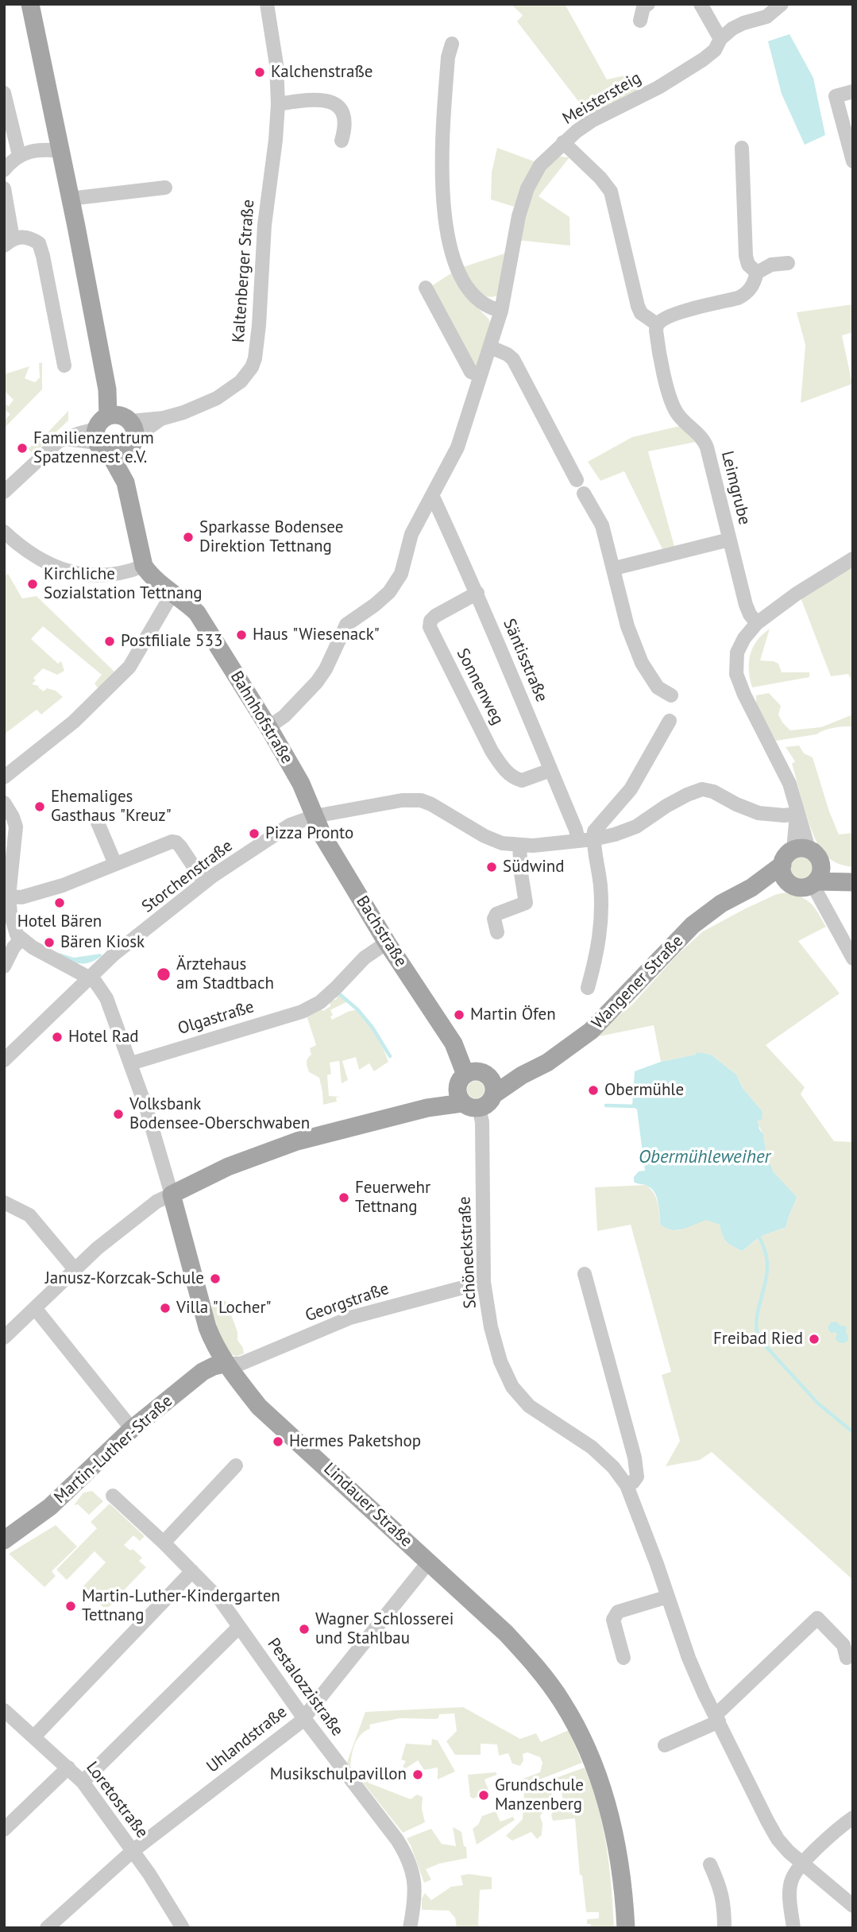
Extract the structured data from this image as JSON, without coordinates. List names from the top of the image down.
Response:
{
  "streets": {
    "main road": [
      "Bahnhofstraße",
      "Bachstraße",
      "Wangener Straße",
      "Martin-Luther-Straße",
      "Lindauer Straße"
    ],
    "street": [
      "Meistersteig",
      "Kaltenberger Straße",
      "Leimgrube",
      "Säntisstraße",
      "Sonnenweg",
      "Storchenstraße",
      "Olgastraße",
      "Schöneckstraße",
      "Georgstraße",
      "Pestalozzistraße",
      "Uhlandstraße",
      "Loretostraße"
    ]
  },
  "crossings": [
    ["Meistersteig", "Säntisstraße"],
    ["Meistersteig", "Bahnhofstraße"],
    ["Säntisstraße", "Sonnenweg"],
    ["Säntisstraße", "Storchenstraße"],
    ["Bahnhofstraße", "Storchenstraße"],
    ["Bahnhofstraße", "Bachstraße"],
    ["Storchenstraße", "Bachstraße"],
    ["Storchenstraße", "Lindauer Straße"],
    ["Bachstraße", "Wangener Straße"],
    ["Bachstraße", "Olgastraße"],
    ["Bachstraße", "Schöneckstraße"],
    ["Wangener Straße", "Schöneckstraße"],
    ["Olgastraße", "Lindauer Straße"],
    ["Schöneckstraße", "Georgstraße"],
    ["Georgstraße", "Martin-Luther-Straße"],
    ["Georgstraße", "Lindauer Straße"],
    ["Martin-Luther-Straße", "Lindauer Straße"],
    ["Lindauer Straße", "Uhlandstraße"],
    ["Pestalozzistraße", "Uhlandstraße"],
    ["Uhlandstraße", "Loretostraße"]
  ],
  "water": ["Obermühleweiher"],
  "places": [
    "Kalchenstraße",
    "Familienzentrum Spatzennest e.V.",
    "Sparkasse Bodensee Direktion Tettnang",
    "Kirchliche Sozialstation Tettnang",
    "Haus \"Wiesenack\"",
    "Postfiliale 533",
    "Ehemaliges Gasthaus \"Kreuz\"",
    "Pizza Pronto",
    "Südwind",
    "Hotel Bären",
    "Bären Kiosk",
    "Ärztehaus am Stadtbach",
    "Martin Öfen",
    "Hotel Rad",
    "Obermühle",
    "Volksbank Bodensee-Oberschwaben",
    "Feuerwehr Tettnang",
    "Janusz-Korzcak-Schule",
    "Villa \"Locher\"",
    "Freibad Ried",
    "Hermes Paketshop",
    "Martin-Luther-Kindergarten Tettnang",
    "Wagner Schlosserei und Stahlbau",
    "Musikschulpavillon",
    "Grundschule Manzenberg"
  ]
}
